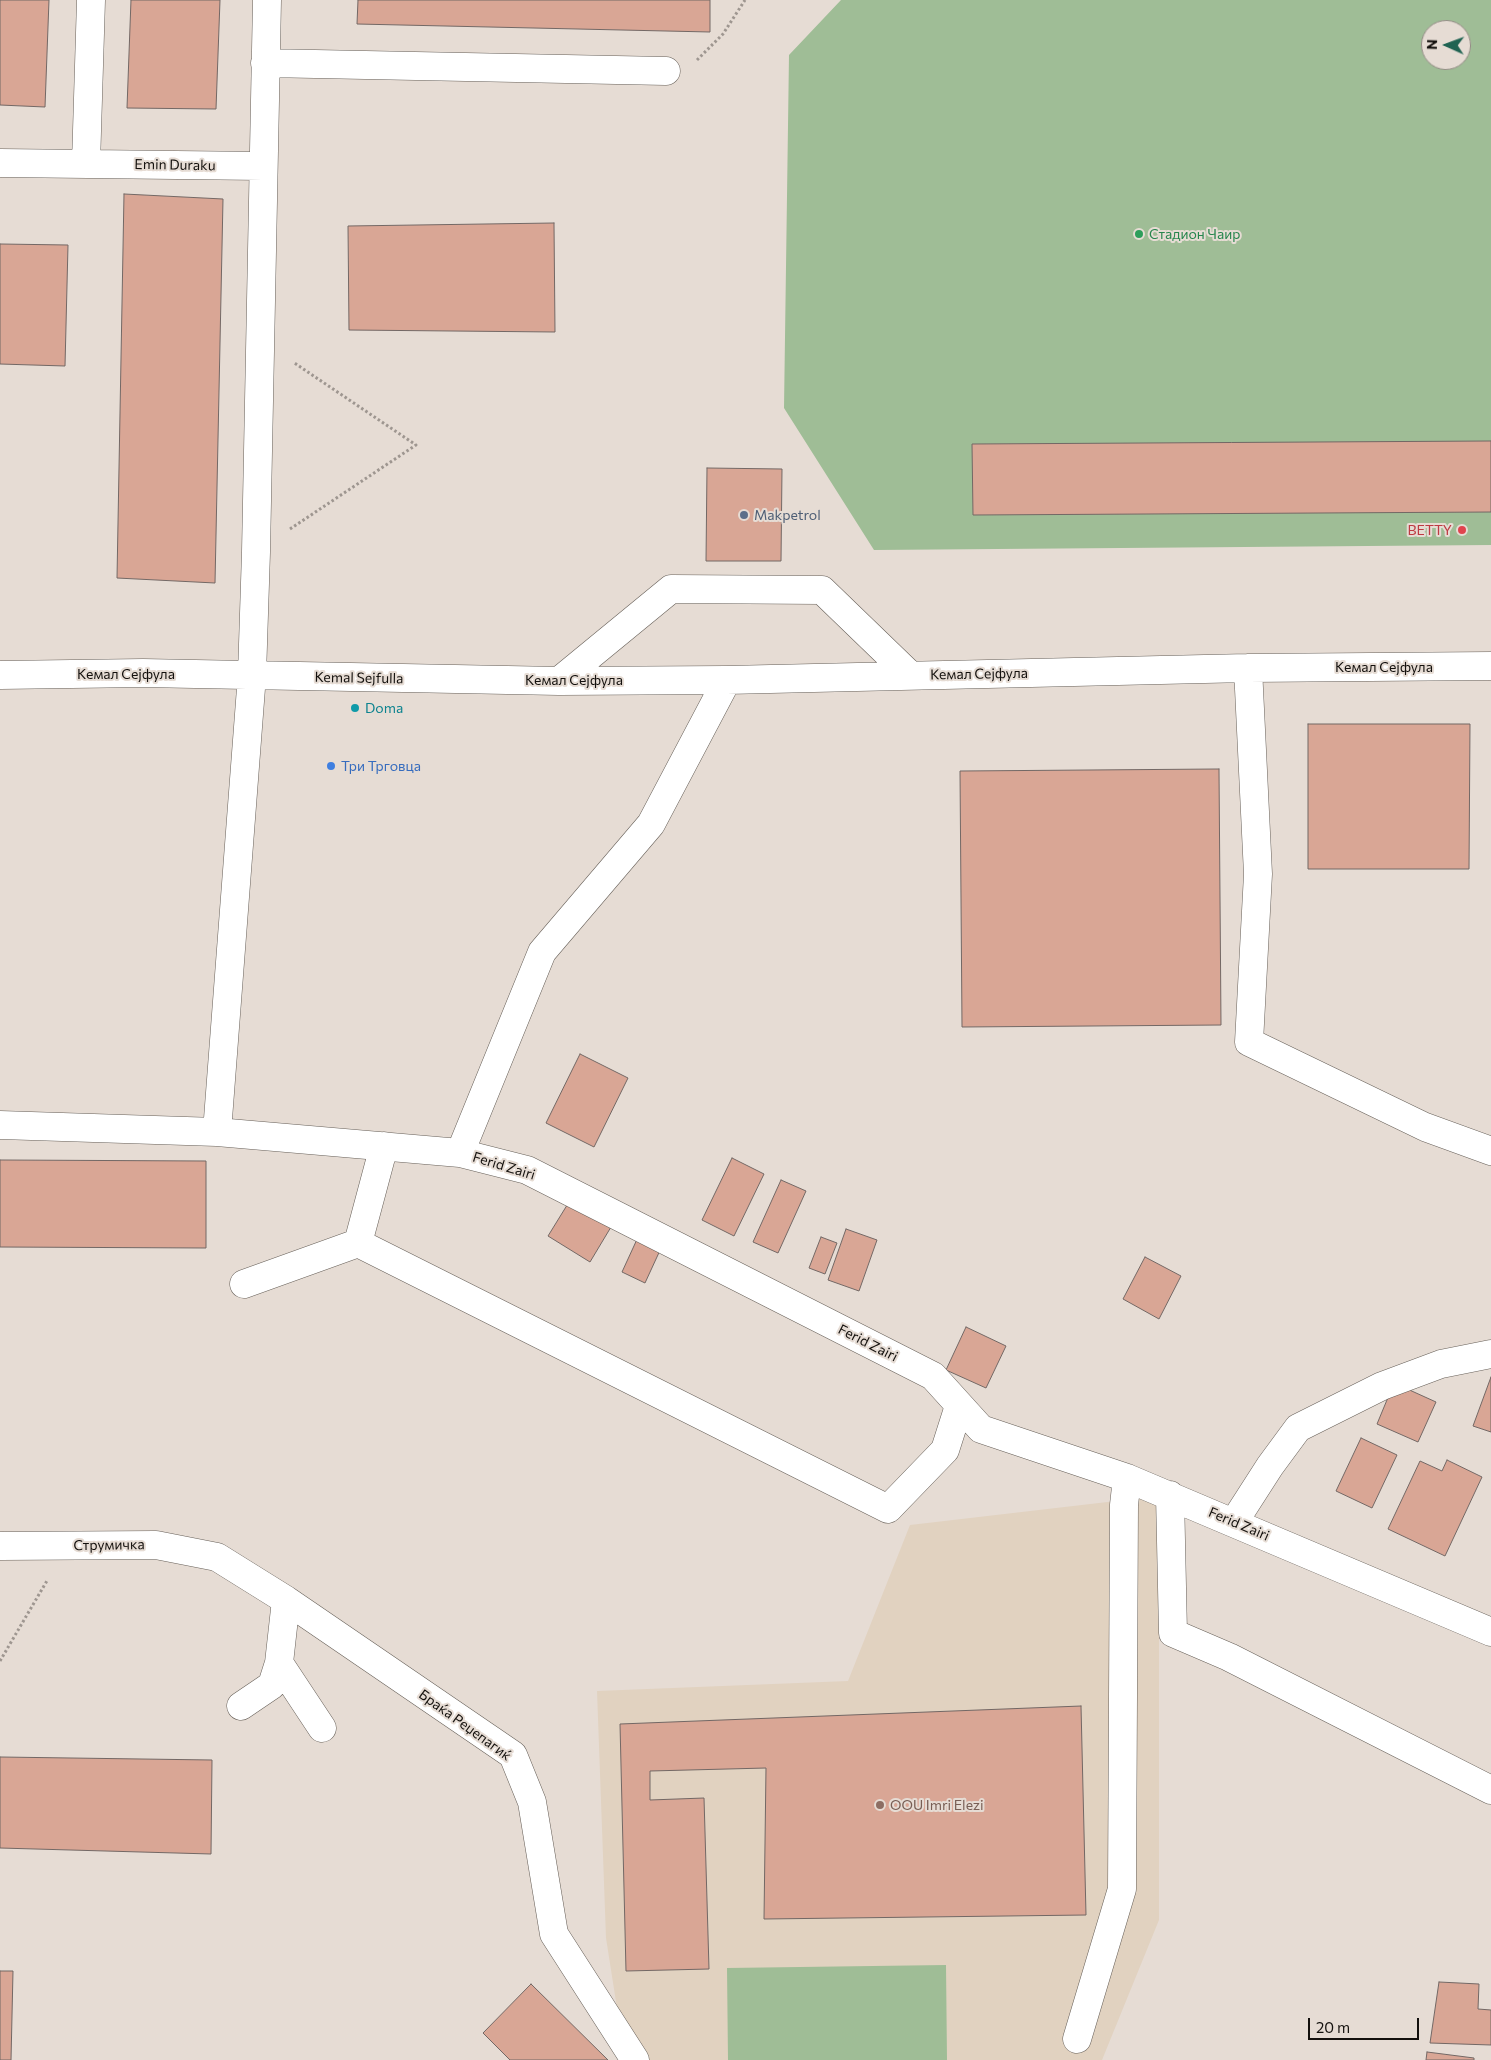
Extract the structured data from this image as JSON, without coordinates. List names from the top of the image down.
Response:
{
  "streets": {
    "street": [
      "Emin Duraku",
      "Кемал Сејфула",
      "Kemal Sejfulla",
      "Ferid Zairi",
      "Струмичка",
      "Браќа Реџепагиќ"
    ]
  },
  "crossings": [
    ["Кемал Сејфула", "Kemal Sejfulla"],
    ["Струмичка", "Браќа Реџепагиќ"]
  ],
  "places": [
    "Стадион Чаир",
    "Makpetrol",
    "BETTY",
    "Doma",
    "Три Трговца",
    "OOU Imri Elezi"
  ],
  "scale_bar": "20 m",
  "north": "left"
}
